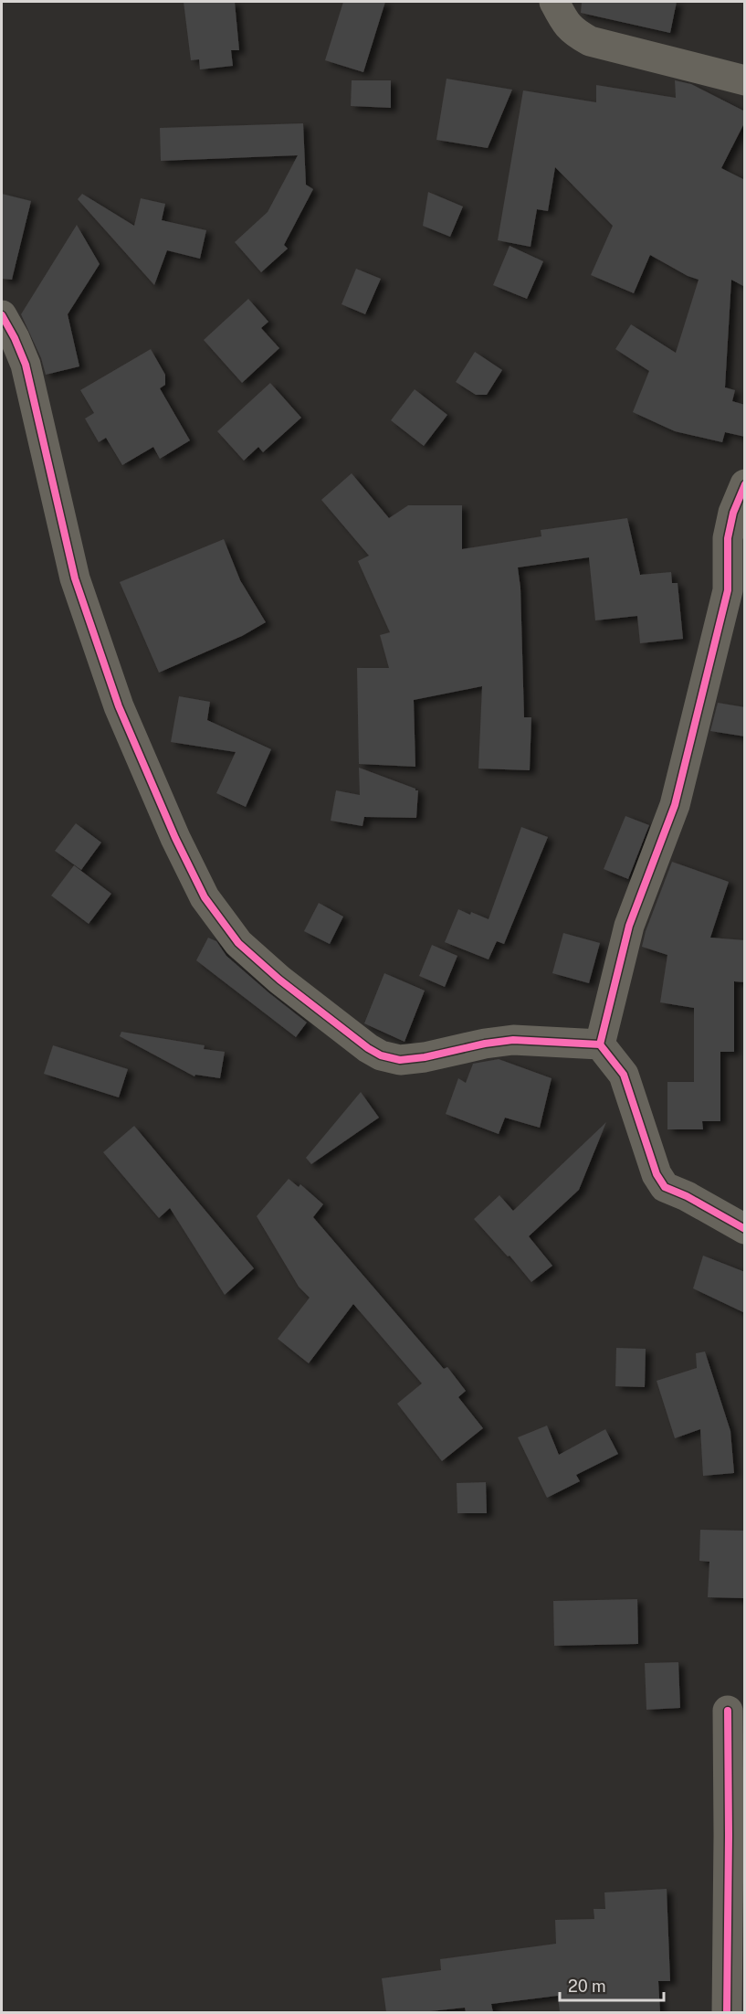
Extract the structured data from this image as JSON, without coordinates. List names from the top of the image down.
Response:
{
  "scale_bar": "20 m"
}
